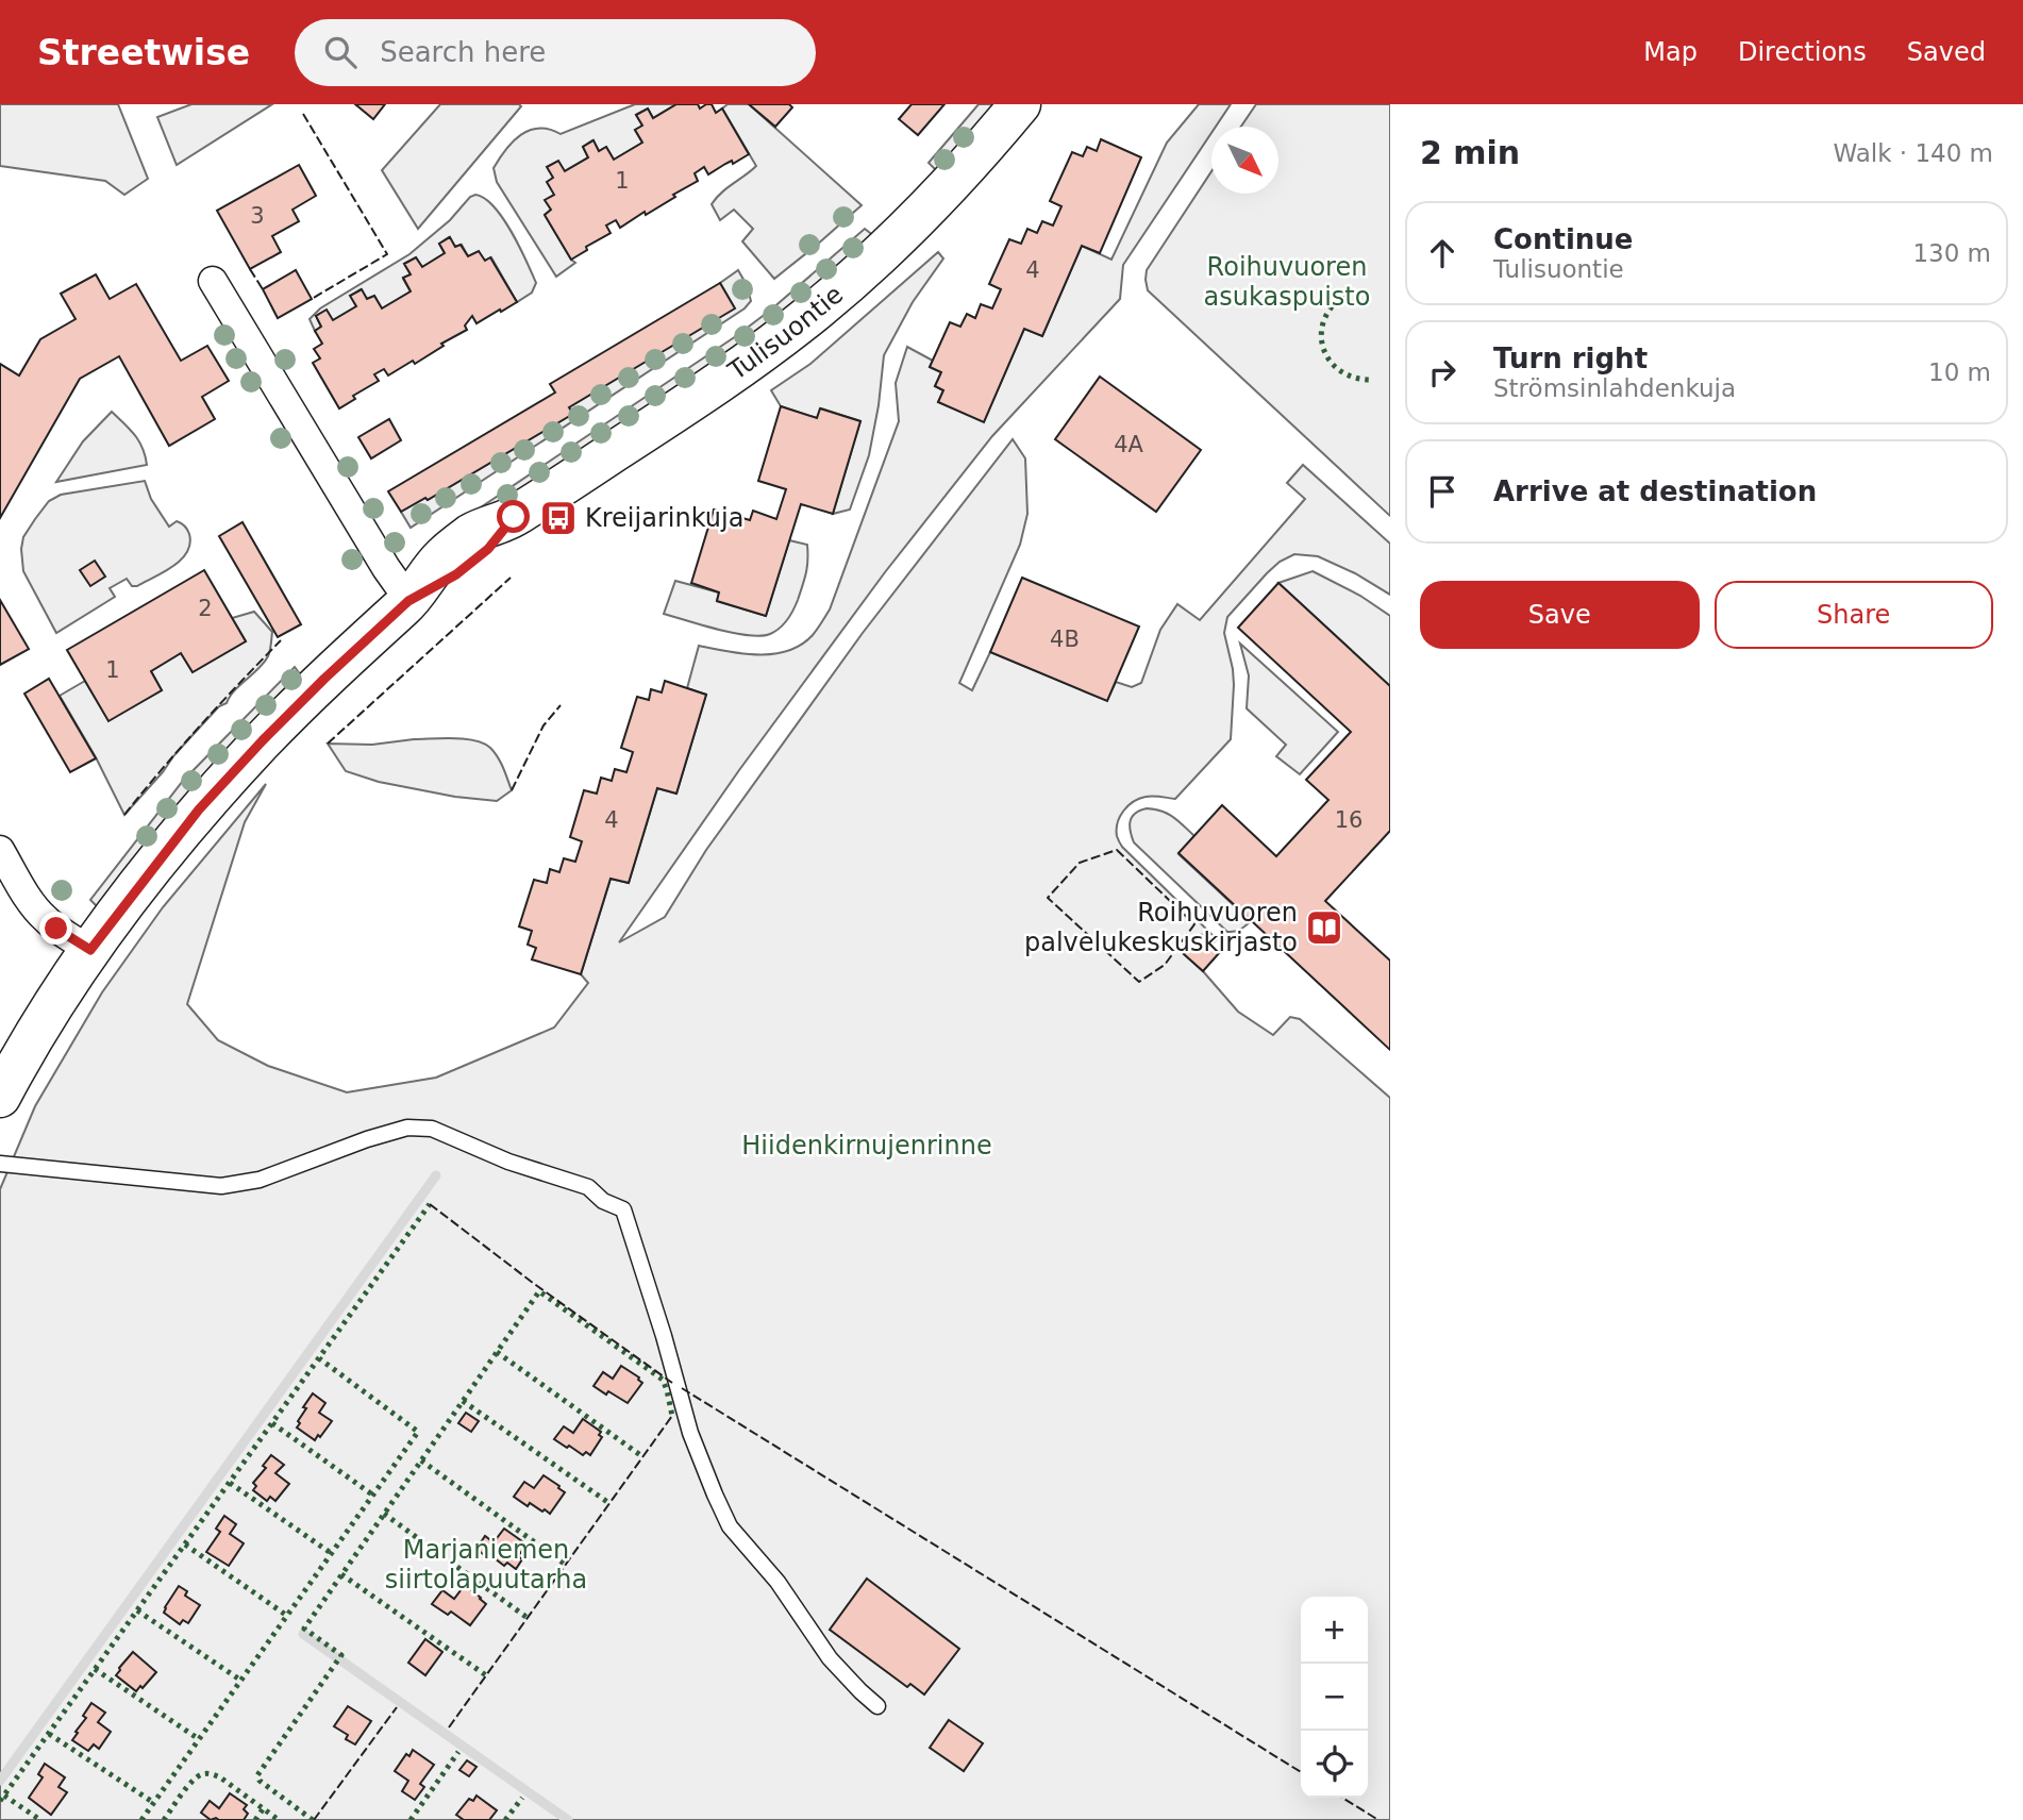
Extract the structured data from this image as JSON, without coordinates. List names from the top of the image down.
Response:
{
  "streets": {
    "main road": ["Tulisuontie"]
  },
  "parks": ["Roihuvuoren asukaspuisto", "Hiidenkirnujenrinne", "Marjaniemen siirtolapuutarha"],
  "places": {
    "bus stop": ["Kreijarinkuja"],
    "library": ["Roihuvuoren palvelukeskuskirjasto"]
  },
  "house_numbers": [
    "1",
    "3",
    "4",
    "4A",
    "2",
    "4B",
    "1",
    "4",
    "16"
  ],
  "north": "bottom right",
  "page": {
    "header": "Streetwise",
    "search": "Search here",
    "nav": ["Map", "Directions", "Saved"],
    "heading": ["2 min", "Walk · 140 m"],
    "list": [
      ["Continue", "Tulisuontie", "130 m"],
      ["Turn right", "Strömsinlahdenkuja", "10 m"],
      "Arrive at destination"
    ],
    "buttons": ["Save", "Share"],
    "map_buttons": ["+", "−"]
  }
}
